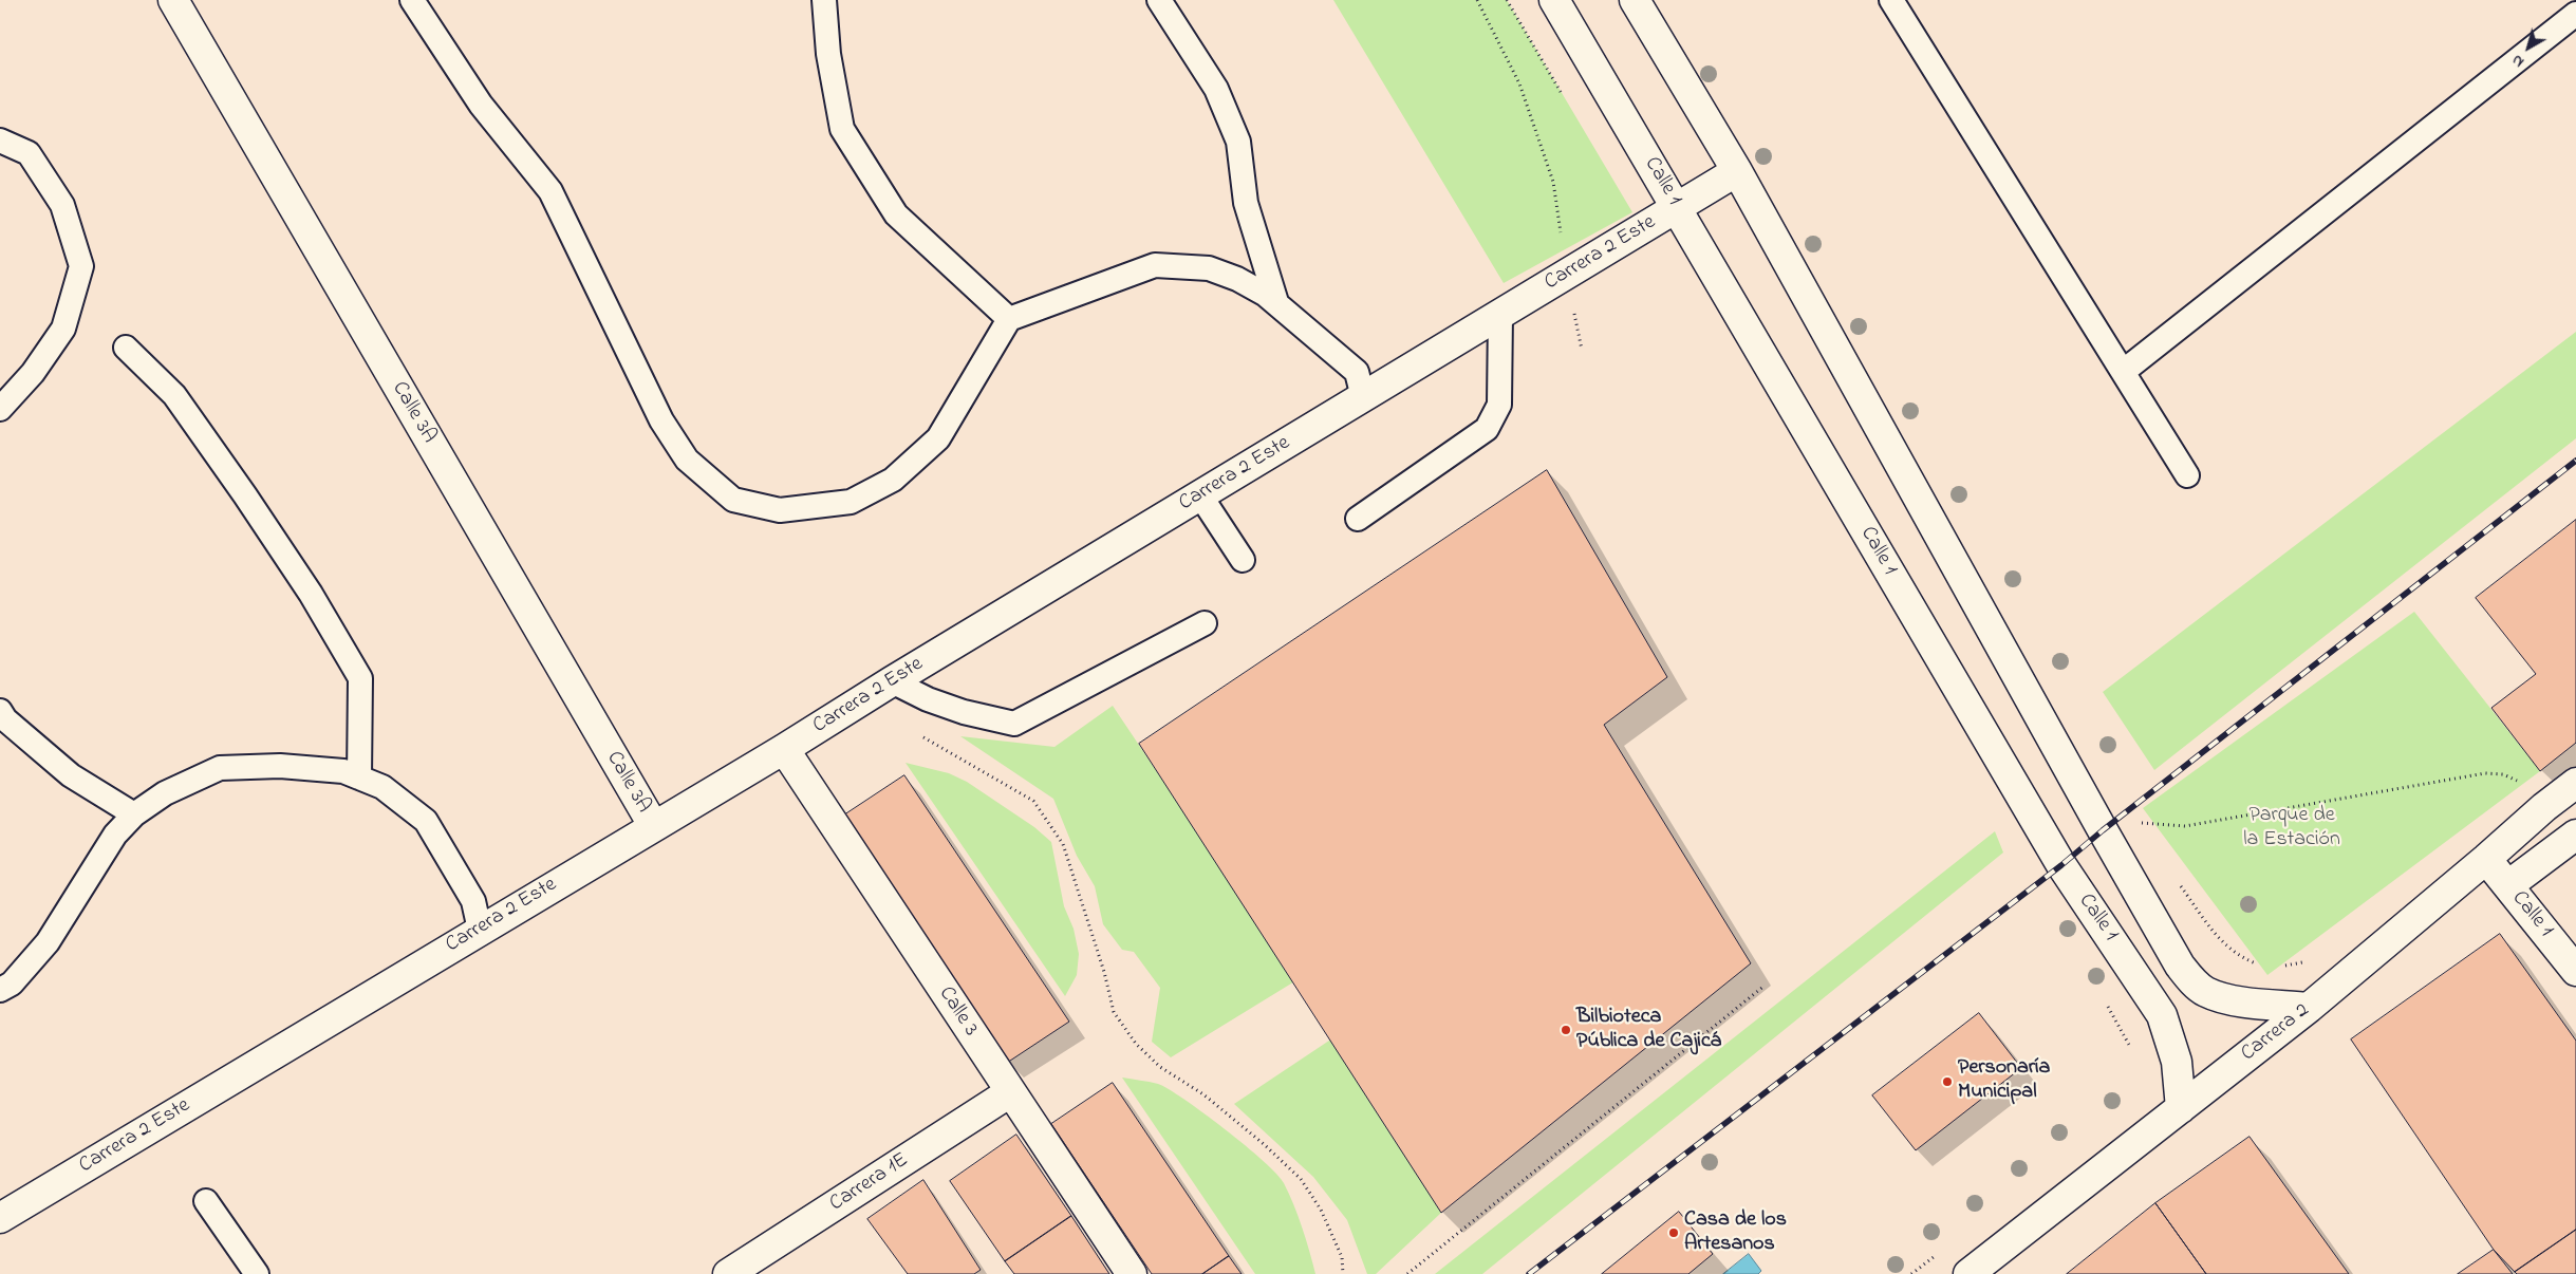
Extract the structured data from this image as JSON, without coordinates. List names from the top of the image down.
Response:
{
  "streets": {
    "street": [
      "Calle 1",
      "Carrera 2 Este",
      "Calle 3A",
      "Calle 3",
      "Carrera 2",
      "Carrera 1E"
    ]
  },
  "crossings": [
    ["Calle 1", "Carrera 2 Este"],
    ["Calle 1", "Carrera 2"],
    ["Carrera 2 Este", "Calle 3A"],
    ["Carrera 2 Este", "Calle 3"],
    ["Calle 3", "Carrera 1E"]
  ],
  "parks": ["Parque de la Estación"],
  "places": ["Bilbioteca Pública de Cajicá", "Personaría Municipal", "Casa de los Artesanos"],
  "north": "bottom left"
}
